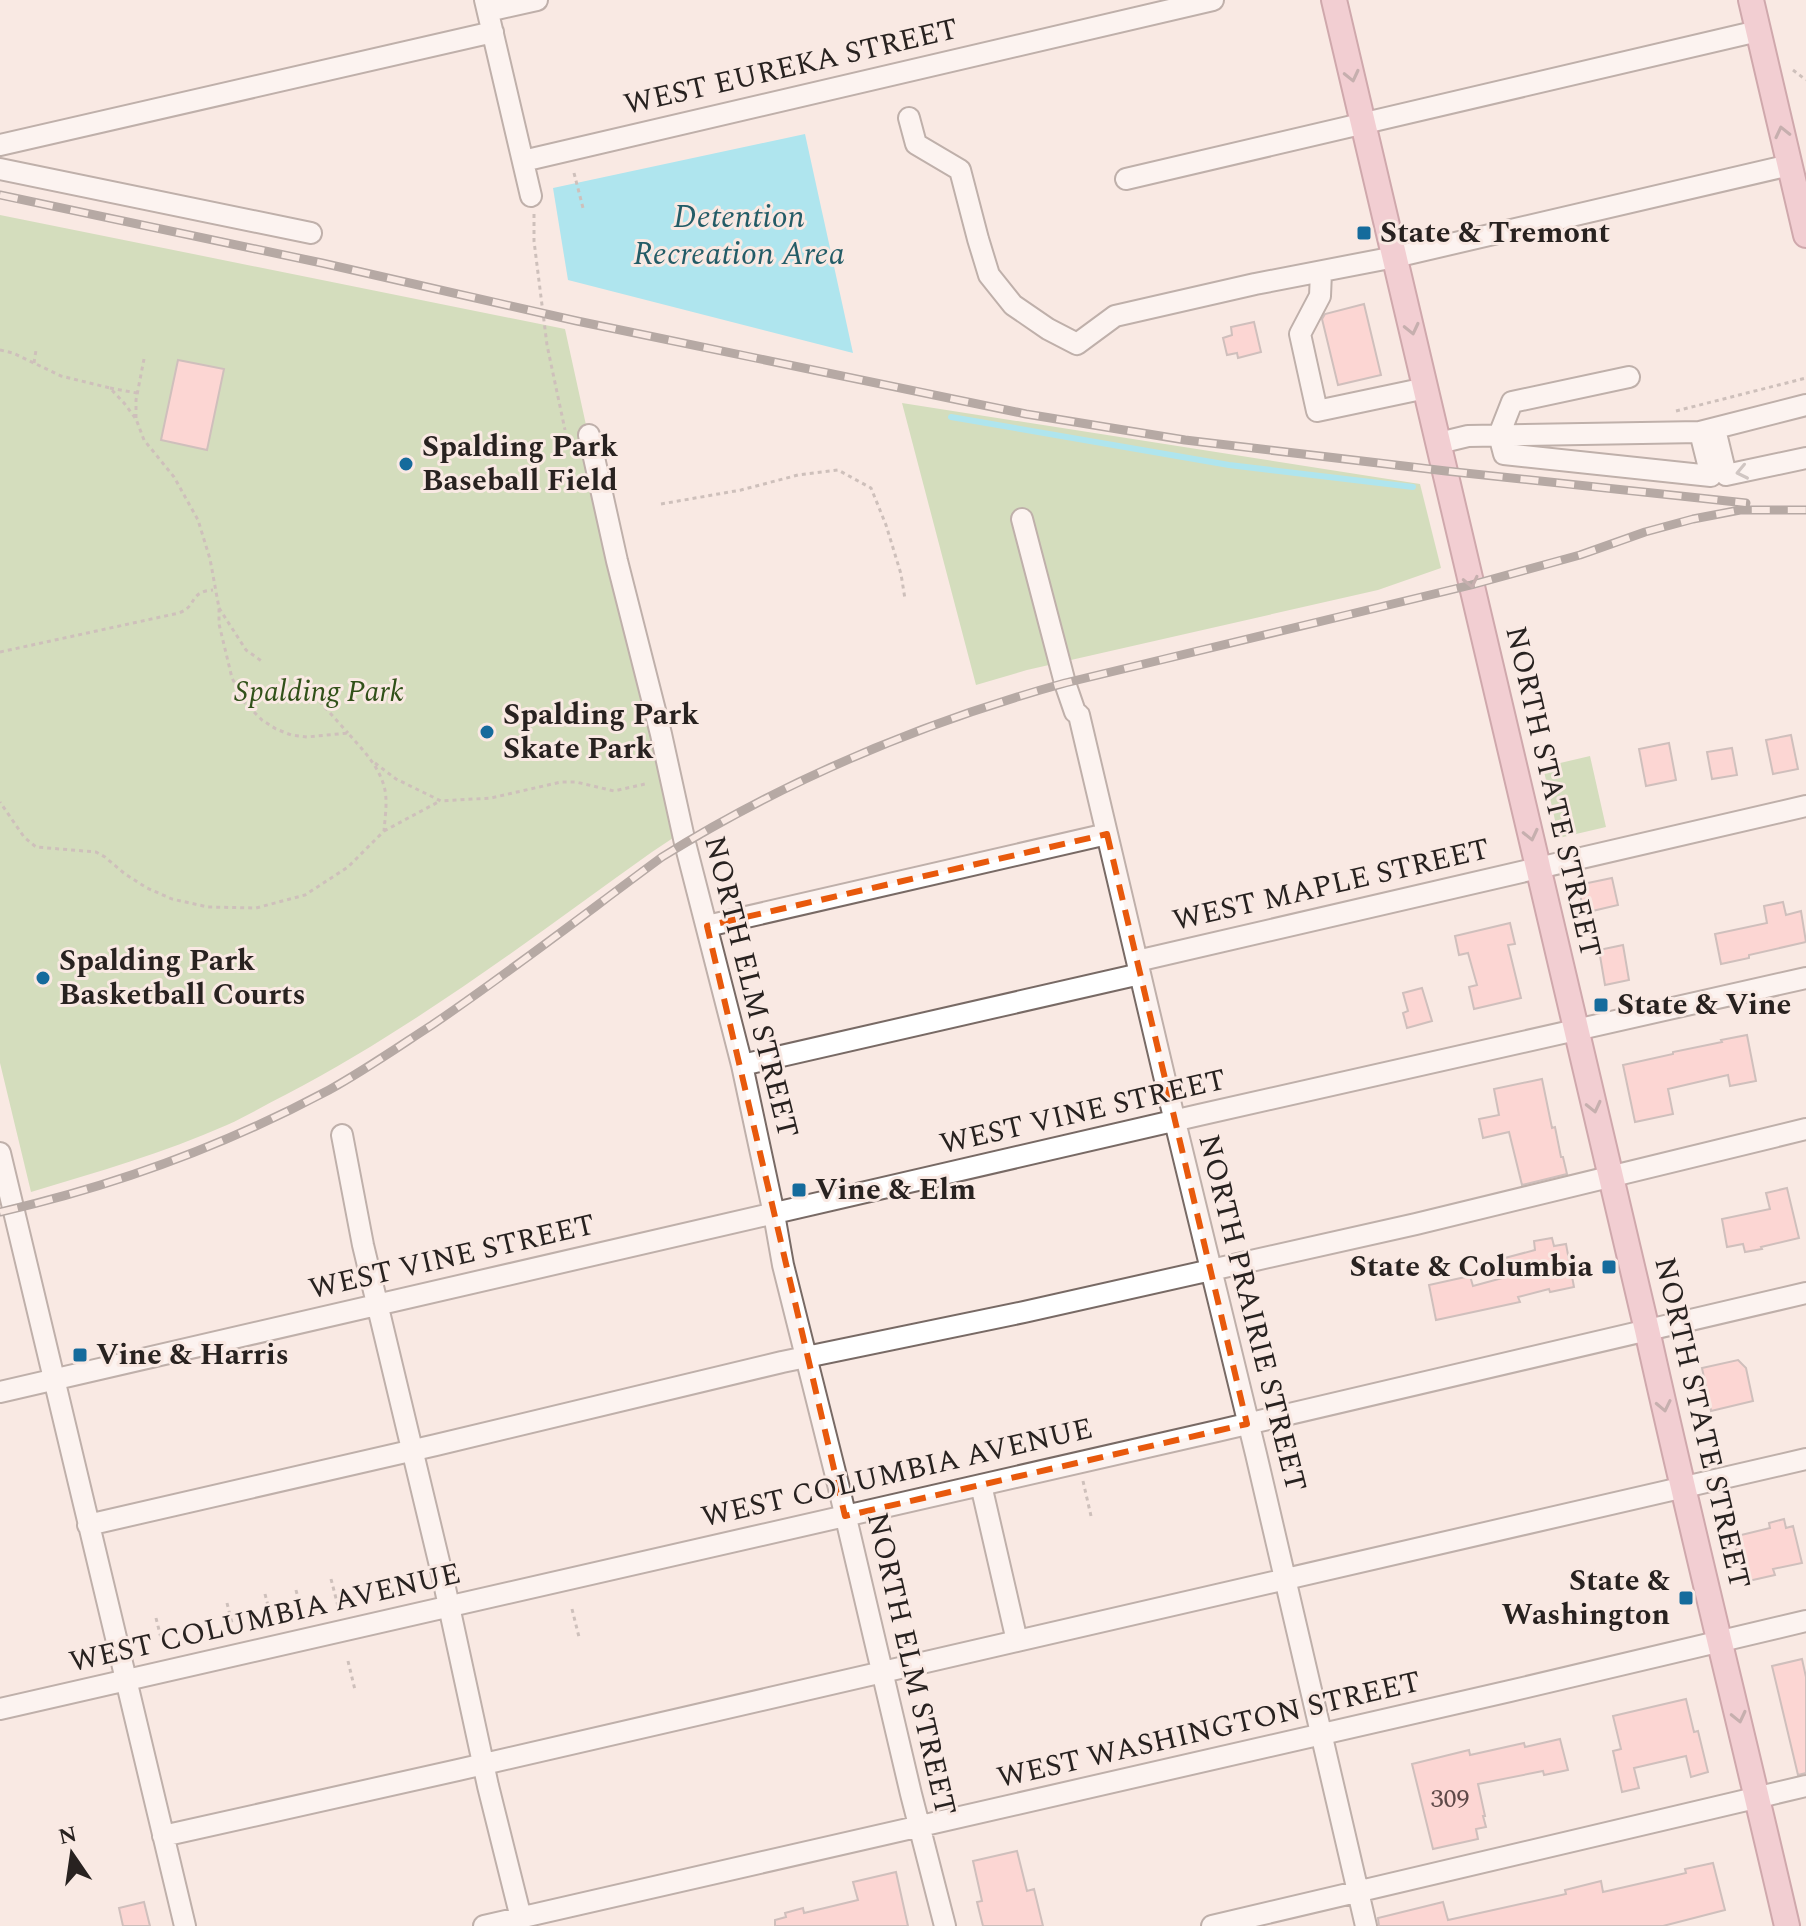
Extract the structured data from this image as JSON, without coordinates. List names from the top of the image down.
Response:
{
  "streets": {
    "main road": ["NORTH STATE STREET"],
    "street": [
      "WEST EUREKA STREET",
      "WEST MAPLE STREET",
      "NORTH ELM STREET",
      "WEST VINE STREET",
      "NORTH PRAIRIE STREET",
      "WEST COLUMBIA AVENUE",
      "WEST WASHINGTON STREET"
    ]
  },
  "crossings": [
    ["NORTH STATE STREET", "WEST MAPLE STREET"],
    ["NORTH STATE STREET", "WEST VINE STREET"],
    ["NORTH STATE STREET", "WEST COLUMBIA AVENUE"],
    ["NORTH STATE STREET", "WEST WASHINGTON STREET"],
    ["WEST MAPLE STREET", "NORTH ELM STREET"],
    ["WEST MAPLE STREET", "NORTH PRAIRIE STREET"],
    ["NORTH ELM STREET", "WEST VINE STREET"],
    ["NORTH ELM STREET", "WEST COLUMBIA AVENUE"],
    ["NORTH ELM STREET", "WEST WASHINGTON STREET"],
    ["WEST VINE STREET", "NORTH PRAIRIE STREET"],
    ["NORTH PRAIRIE STREET", "WEST COLUMBIA AVENUE"],
    ["NORTH PRAIRIE STREET", "WEST WASHINGTON STREET"]
  ],
  "one_way": ["NORTH STATE STREET"],
  "water": ["Detention Recreation Area"],
  "parks": ["Spalding Park"],
  "places": {
    "transit": [
      "State & Tremont",
      "State & Vine",
      "Vine & Elm",
      "State & Columbia",
      "Vine & Harris",
      "State & Washington"
    ],
    "other": ["Spalding Park Baseball Field", "Spalding Park Skate Park", "Spalding Park Basketball Courts"]
  },
  "house_numbers": ["309"],
  "north": "top"
}
